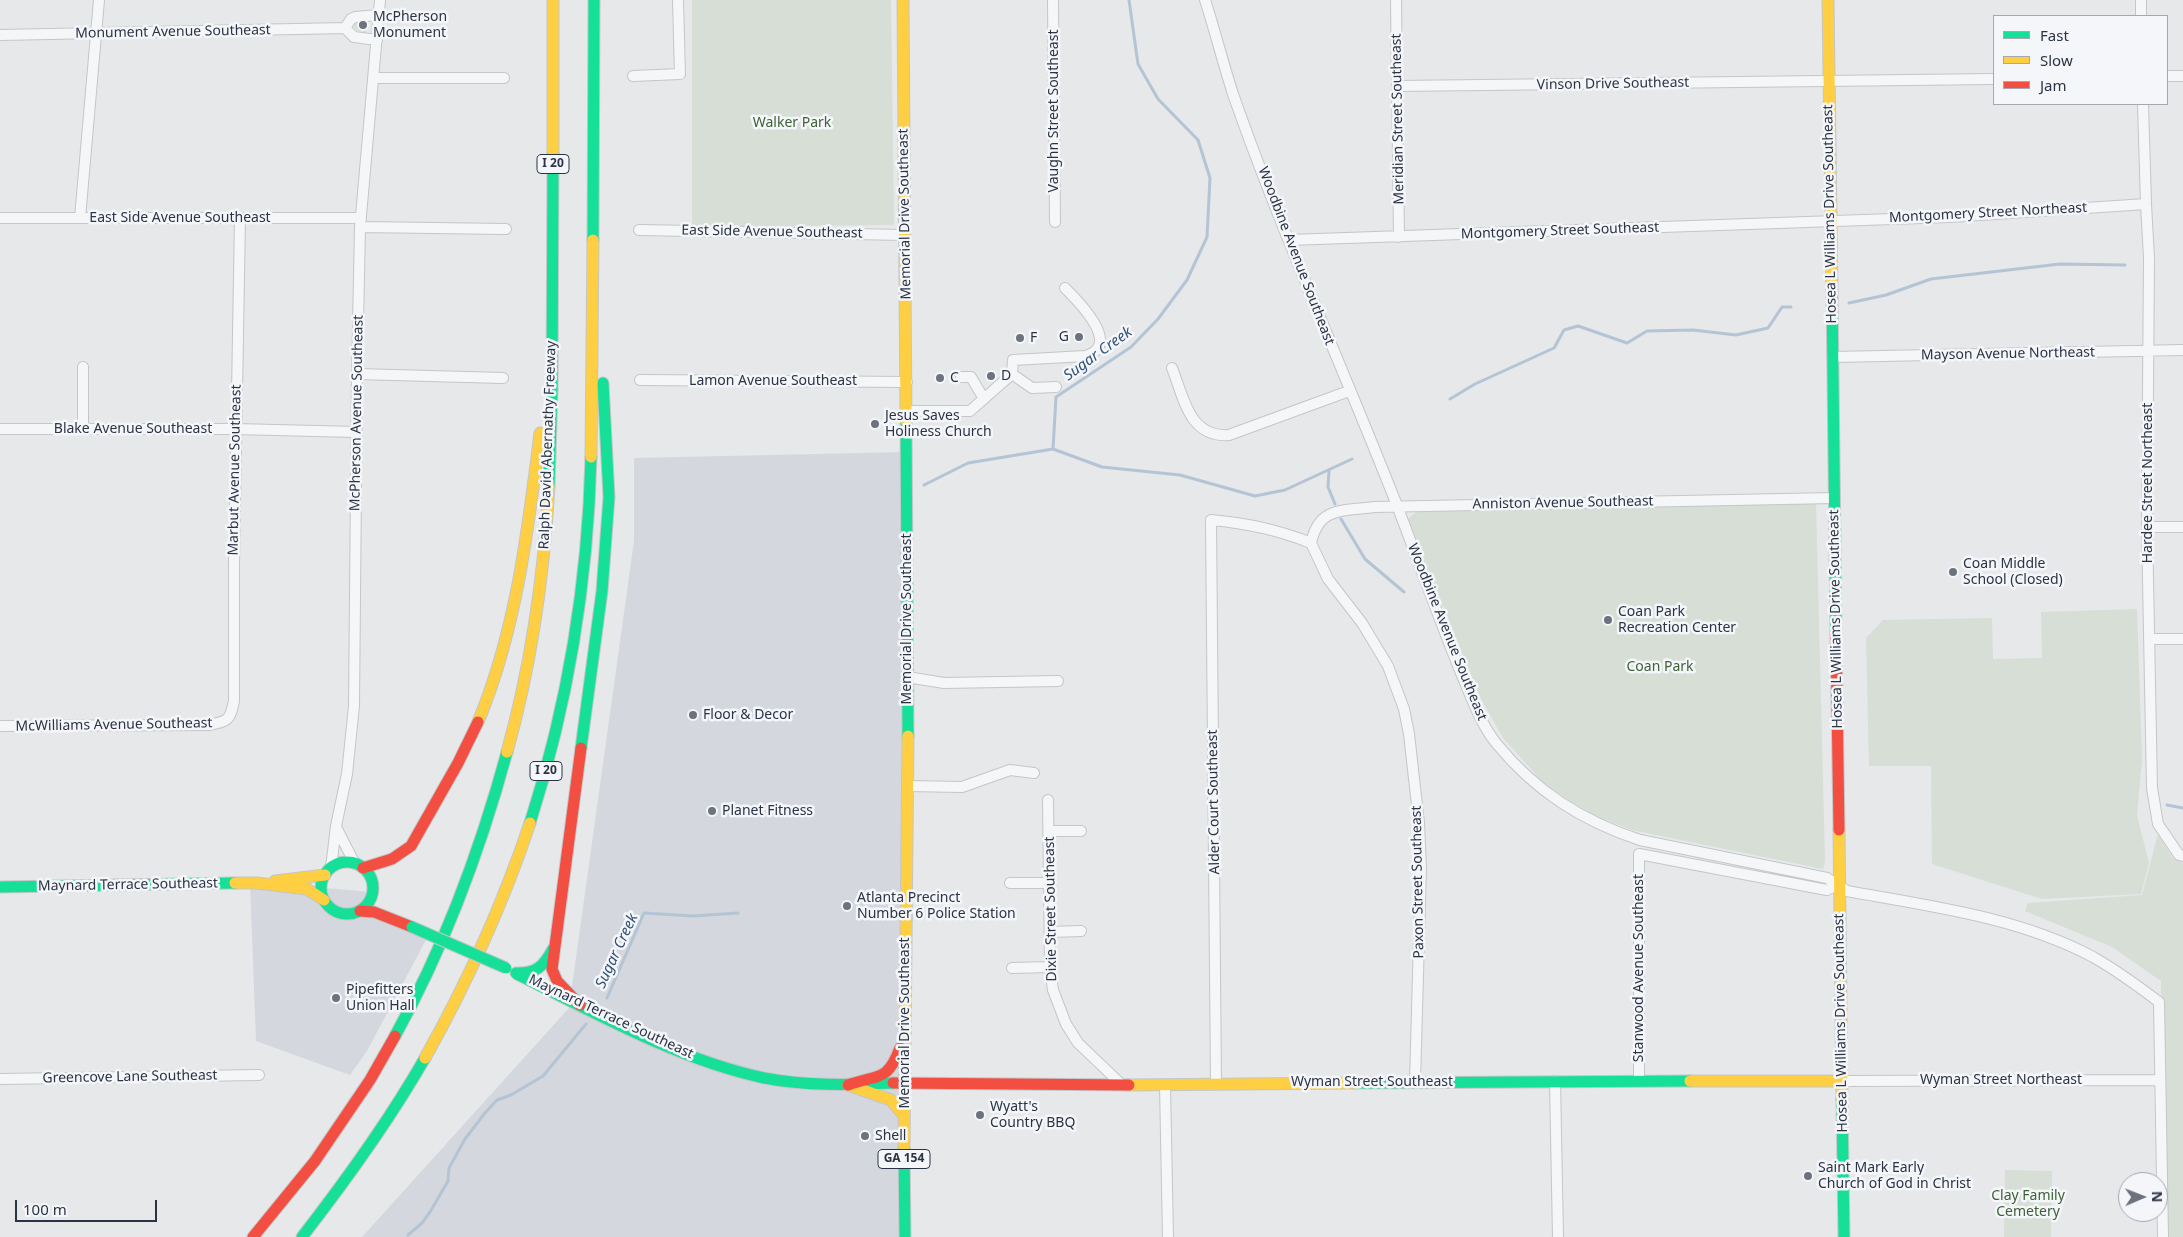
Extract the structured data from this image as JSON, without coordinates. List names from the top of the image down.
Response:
{
  "streets": {
    "main road": [
      "I 20",
      "Memorial Drive Southeast",
      "Hosea L Williams Drive Southeast",
      "Ralph David Abernathy Freeway",
      "Maynard Terrace Southeast",
      "Wyman Street Southeast",
      "GA 154"
    ],
    "street": [
      "Monument Avenue Southeast",
      "Vinson Drive Southeast",
      "Vaughn Street Southeast",
      "Meridian Street Southeast",
      "Montgomery Street Northeast",
      "East Side Avenue Southeast",
      "Montgomery Street Southeast",
      "Woodbine Avenue Southeast",
      "Mayson Avenue Northeast",
      "Lamon Avenue Southeast",
      "McPherson Avenue Southeast",
      "Blake Avenue Southeast",
      "Marbut Avenue Southeast",
      "Hardee Street Northeast",
      "Anniston Avenue Southeast",
      "McWilliams Avenue Southeast",
      "Alder Court Southeast",
      "Paxon Street Southeast",
      "Dixie Street Southeast",
      "Stanwood Avenue Southeast",
      "Greencove Lane Southeast",
      "Wyman Street Northeast"
    ]
  },
  "crossings": [
    ["Monument Avenue Southeast", "McPherson Avenue Southeast"],
    ["Vinson Drive Southeast", "Meridian Street Southeast"],
    ["Vinson Drive Southeast", "Hosea L Williams Drive Southeast"],
    ["Meridian Street Southeast", "Montgomery Street Southeast"],
    ["Montgomery Street Northeast", "Hosea L Williams Drive Southeast"],
    ["Montgomery Street Northeast", "Montgomery Street Southeast"],
    ["Montgomery Street Northeast", "Hardee Street Northeast"],
    ["Memorial Drive Southeast", "East Side Avenue Southeast"],
    ["Memorial Drive Southeast", "Lamon Avenue Southeast"],
    ["Memorial Drive Southeast", "Maynard Terrace Southeast"],
    ["Memorial Drive Southeast", "Wyman Street Southeast"],
    ["Hosea L Williams Drive Southeast", "Montgomery Street Southeast"],
    ["Hosea L Williams Drive Southeast", "Woodbine Avenue Southeast"],
    ["Hosea L Williams Drive Southeast", "Mayson Avenue Northeast"],
    ["Hosea L Williams Drive Southeast", "Anniston Avenue Southeast"],
    ["Hosea L Williams Drive Southeast", "Stanwood Avenue Southeast"],
    ["Hosea L Williams Drive Southeast", "Wyman Street Northeast"],
    ["Hosea L Williams Drive Southeast", "Wyman Street Southeast"],
    ["East Side Avenue Southeast", "McPherson Avenue Southeast"],
    ["East Side Avenue Southeast", "Marbut Avenue Southeast"],
    ["Montgomery Street Southeast", "Woodbine Avenue Southeast"],
    ["Woodbine Avenue Southeast", "Anniston Avenue Southeast"],
    ["Woodbine Avenue Southeast", "Stanwood Avenue Southeast"],
    ["Woodbine Avenue Southeast", "Wyman Street Northeast"],
    ["Mayson Avenue Northeast", "Hardee Street Northeast"],
    ["McPherson Avenue Southeast", "Blake Avenue Southeast"],
    ["McPherson Avenue Southeast", "Maynard Terrace Southeast"],
    ["Blake Avenue Southeast", "Marbut Avenue Southeast"],
    ["Marbut Avenue Southeast", "McWilliams Avenue Southeast"],
    ["Anniston Avenue Southeast", "Alder Court Southeast"],
    ["Anniston Avenue Southeast", "Paxon Street Southeast"],
    ["Alder Court Southeast", "Paxon Street Southeast"],
    ["Alder Court Southeast", "Wyman Street Southeast"],
    ["Paxon Street Southeast", "Wyman Street Southeast"],
    ["Maynard Terrace Southeast", "Wyman Street Southeast"],
    ["Dixie Street Southeast", "Wyman Street Southeast"],
    ["Stanwood Avenue Southeast", "Wyman Street Southeast"],
    ["Wyman Street Northeast", "Wyman Street Southeast"]
  ],
  "water": ["Sugar Creek"],
  "parks": ["Walker Park", "Coan Park", "Clay Family Cemetery"],
  "places": [
    "McPherson Monument",
    "G",
    "F",
    "D",
    "C",
    "Jesus Saves Holiness Church",
    "Coan Middle School (Closed)",
    "Coan Park Recreation Center",
    "Floor & Decor",
    "Planet Fitness",
    "Atlanta Precinct Number 6 Police Station",
    "Pipefitters Union Hall",
    "Wyatt's Country BBQ",
    "Shell",
    "Saint Mark Early Church of God in Christ"
  ],
  "legend": ["Fast", "Slow", "Jam"],
  "scale_bar": "100 m",
  "north": "right"
}
